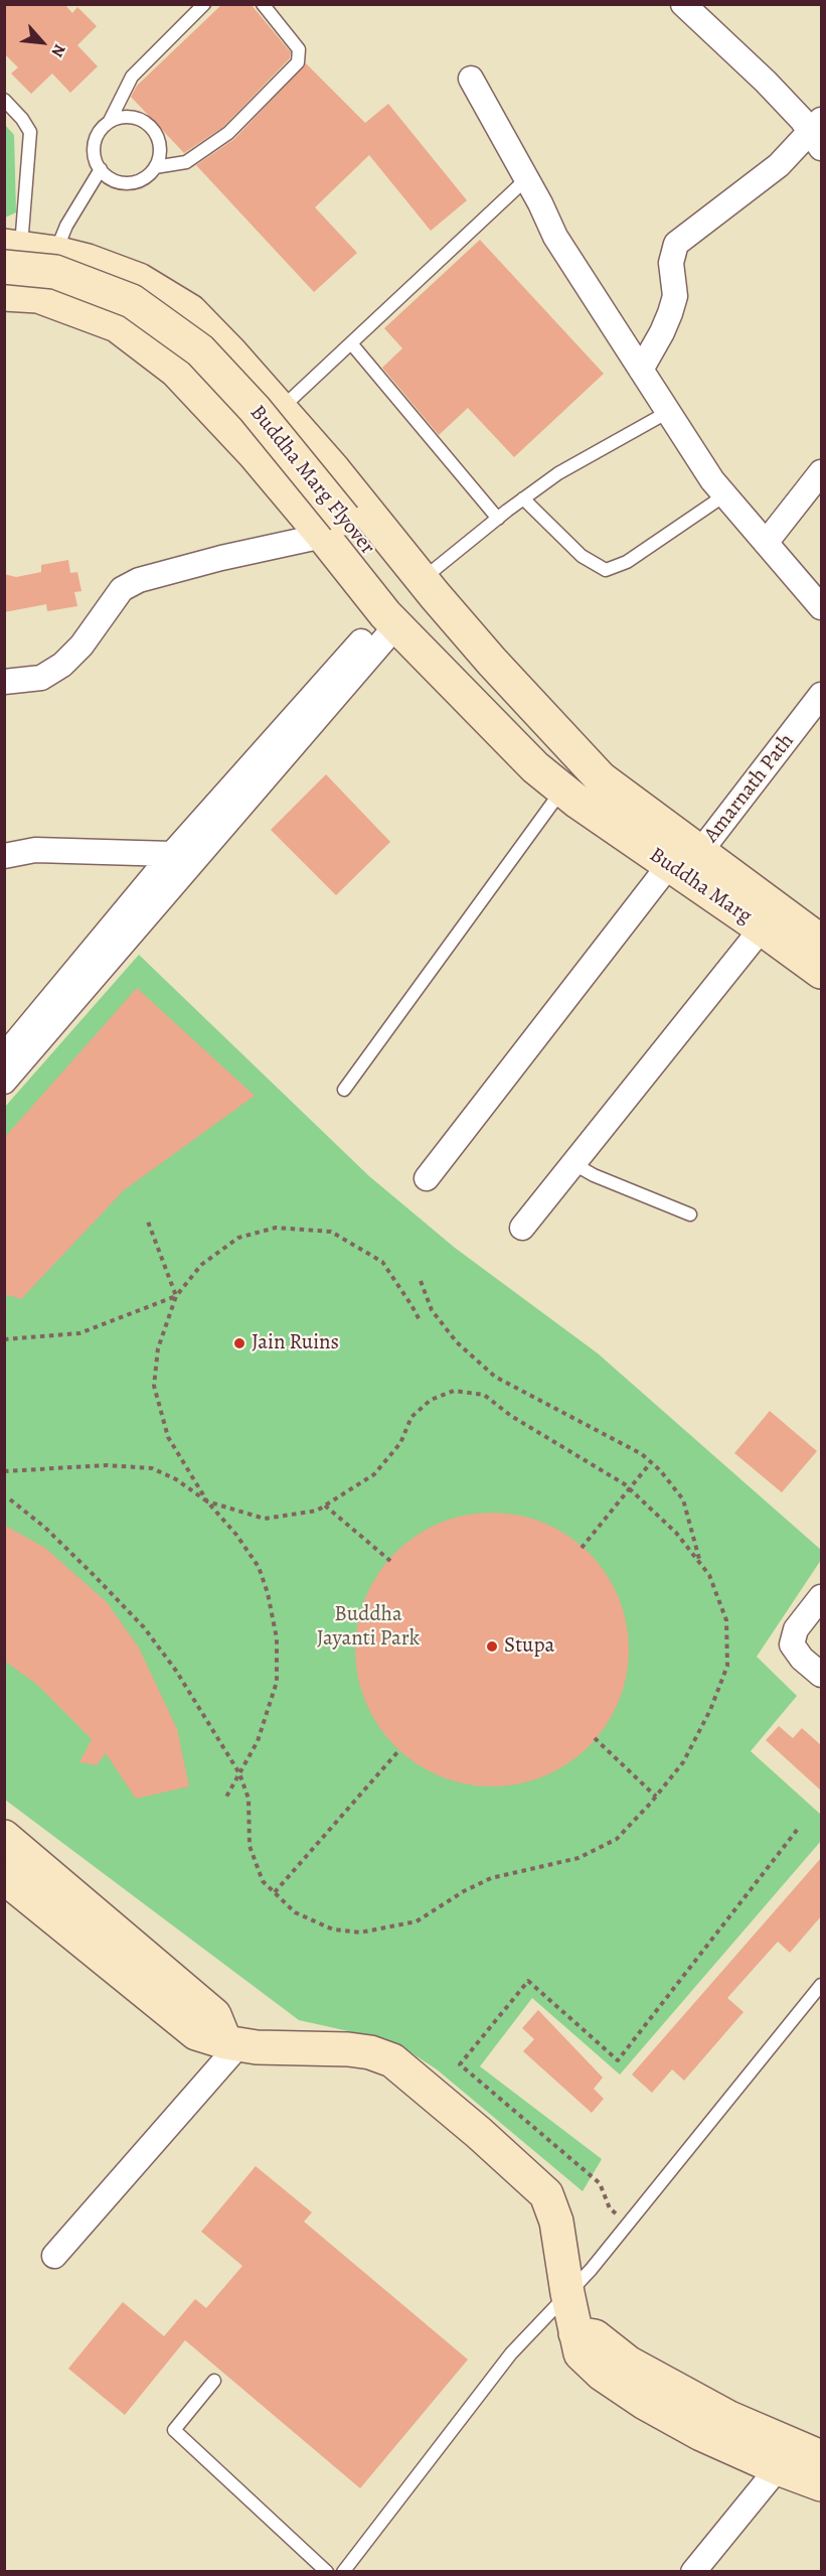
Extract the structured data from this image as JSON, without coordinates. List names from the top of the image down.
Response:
{
  "streets": {
    "main road": ["Buddha Marg Flyover", "Buddha Marg"],
    "street": ["Amarnath Path"]
  },
  "crossings": [
    ["Buddha Marg Flyover", "Buddha Marg"],
    ["Amarnath Path", "Buddha Marg"]
  ],
  "parks": ["Buddha Jayanti Park"],
  "places": ["Jain Ruins", "Stupa"],
  "north": "bottom right"
}
